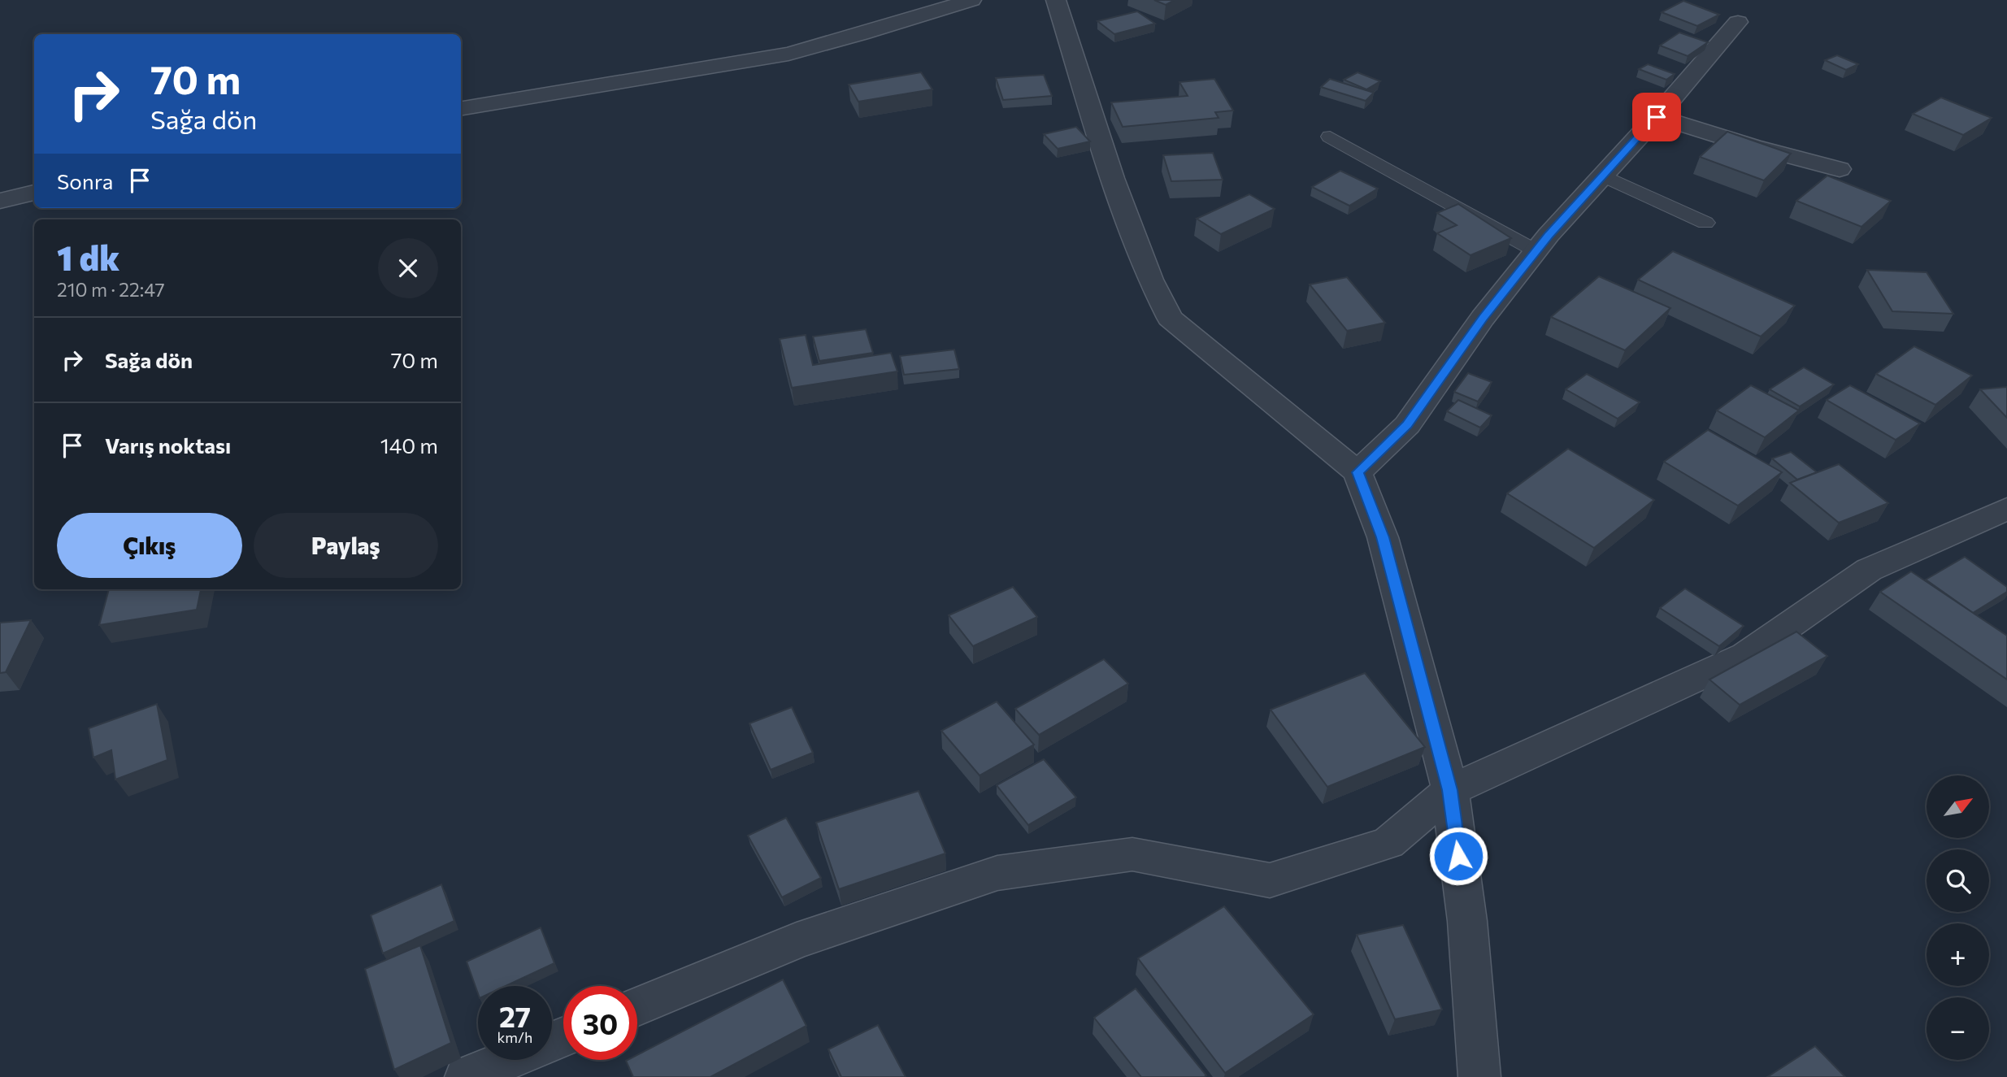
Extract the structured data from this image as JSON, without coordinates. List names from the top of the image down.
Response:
{
  "north": "top right",
  "page": {
    "turn": ["70 m", "Sağa dön"],
    "then": "Sonra",
    "heading": ["1 dk", "210 m · 22:47"],
    "list": [
      {
        "name": "Sağa dön",
        "value": "70 m"
      },
      {
        "name": "Varış noktası",
        "value": "140 m"
      }
    ],
    "buttons": ["Çıkış", "Paylaş"],
    "map_buttons": ["+", "−"],
    "speed": "27 km/h",
    "limit": "30"
  }
}
